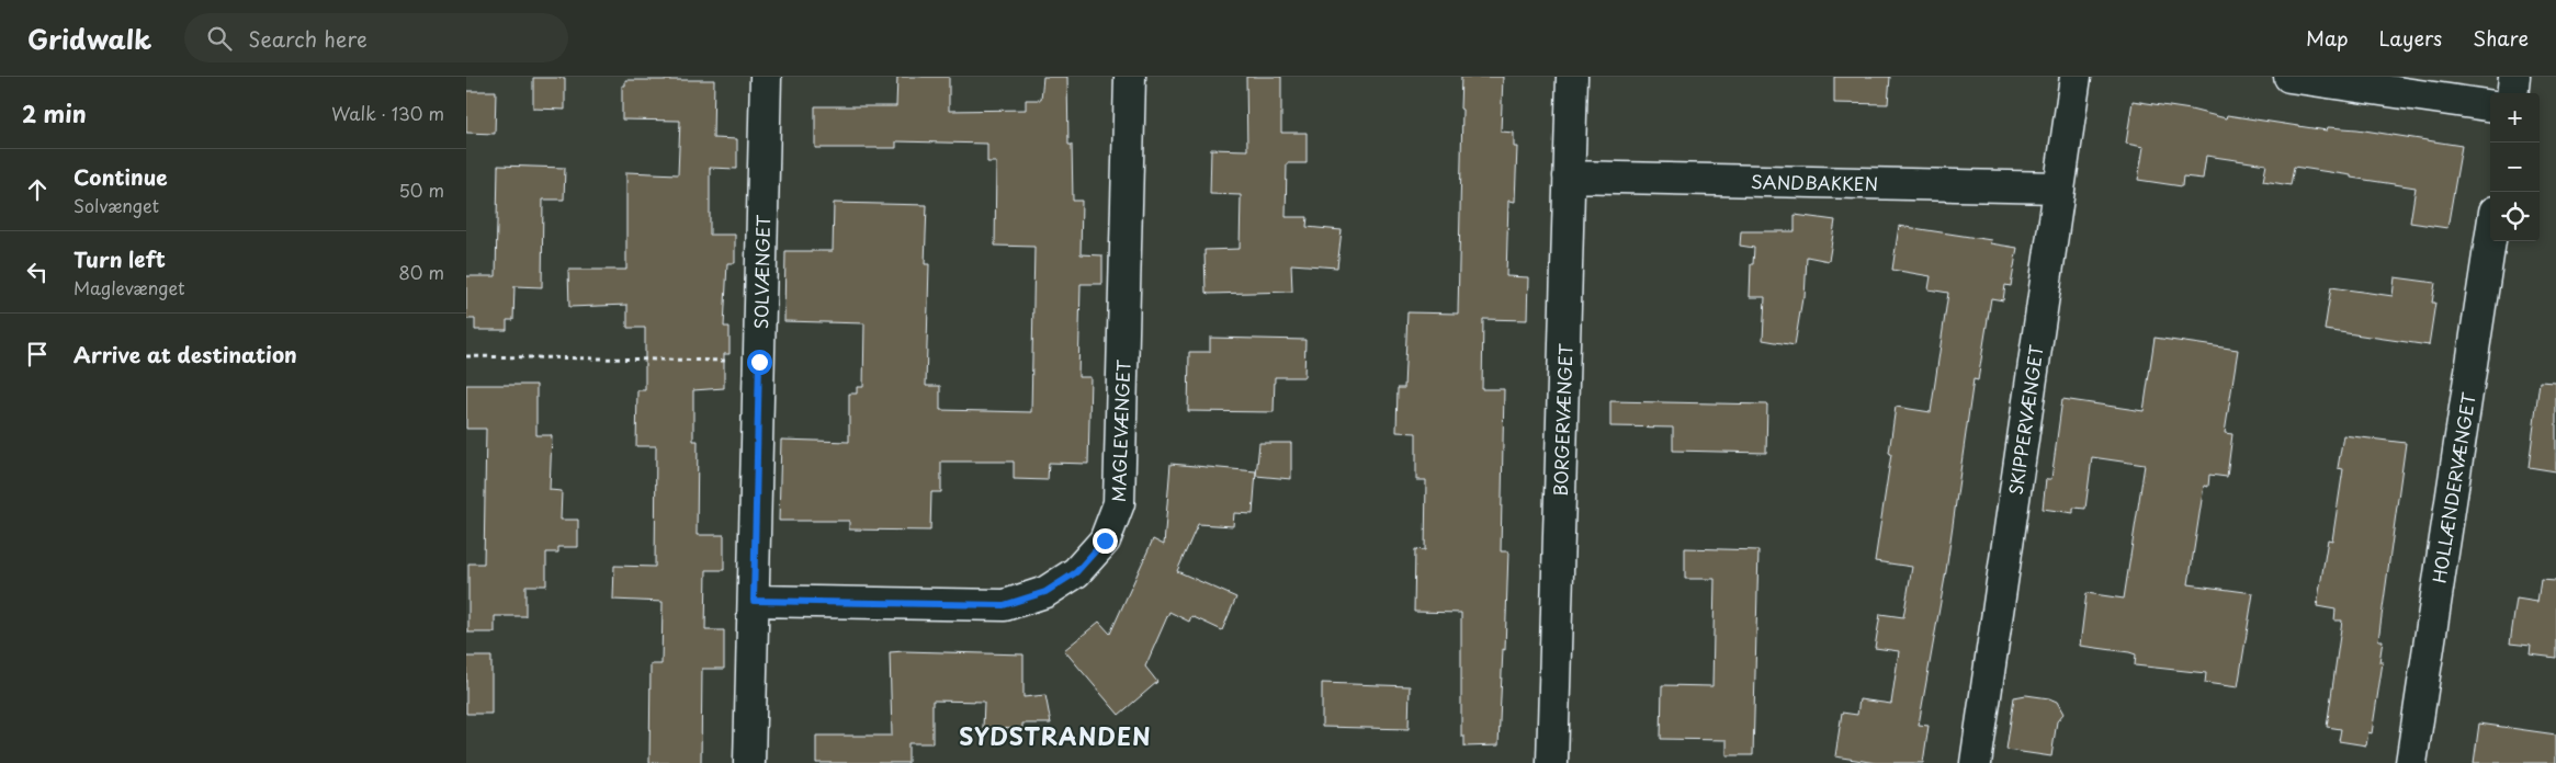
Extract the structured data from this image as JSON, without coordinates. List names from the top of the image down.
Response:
{
  "streets": {
    "street": [
      "SANDBAKKEN",
      "SOLVÆNGET",
      "BORGERVÆNGET",
      "SKIPPERVÆNGET",
      "MAGLEVÆNGET",
      "HOLLÆNDERVÆNGET"
    ]
  },
  "crossings": [
    ["SANDBAKKEN", "BORGERVÆNGET"],
    ["SANDBAKKEN", "SKIPPERVÆNGET"],
    ["SOLVÆNGET", "MAGLEVÆNGET"]
  ],
  "districts": ["SYDSTRANDEN"],
  "page": {
    "header": "Gridwalk",
    "search": "Search here",
    "nav": ["Map", "Layers", "Share"],
    "heading": ["2 min", "Walk · 130 m"],
    "map_buttons": ["+", "−"],
    "list": [
      ["Continue", "Solvænget", "50 m"],
      ["Turn left", "Maglevænget", "80 m"],
      "Arrive at destination"
    ]
  }
}
